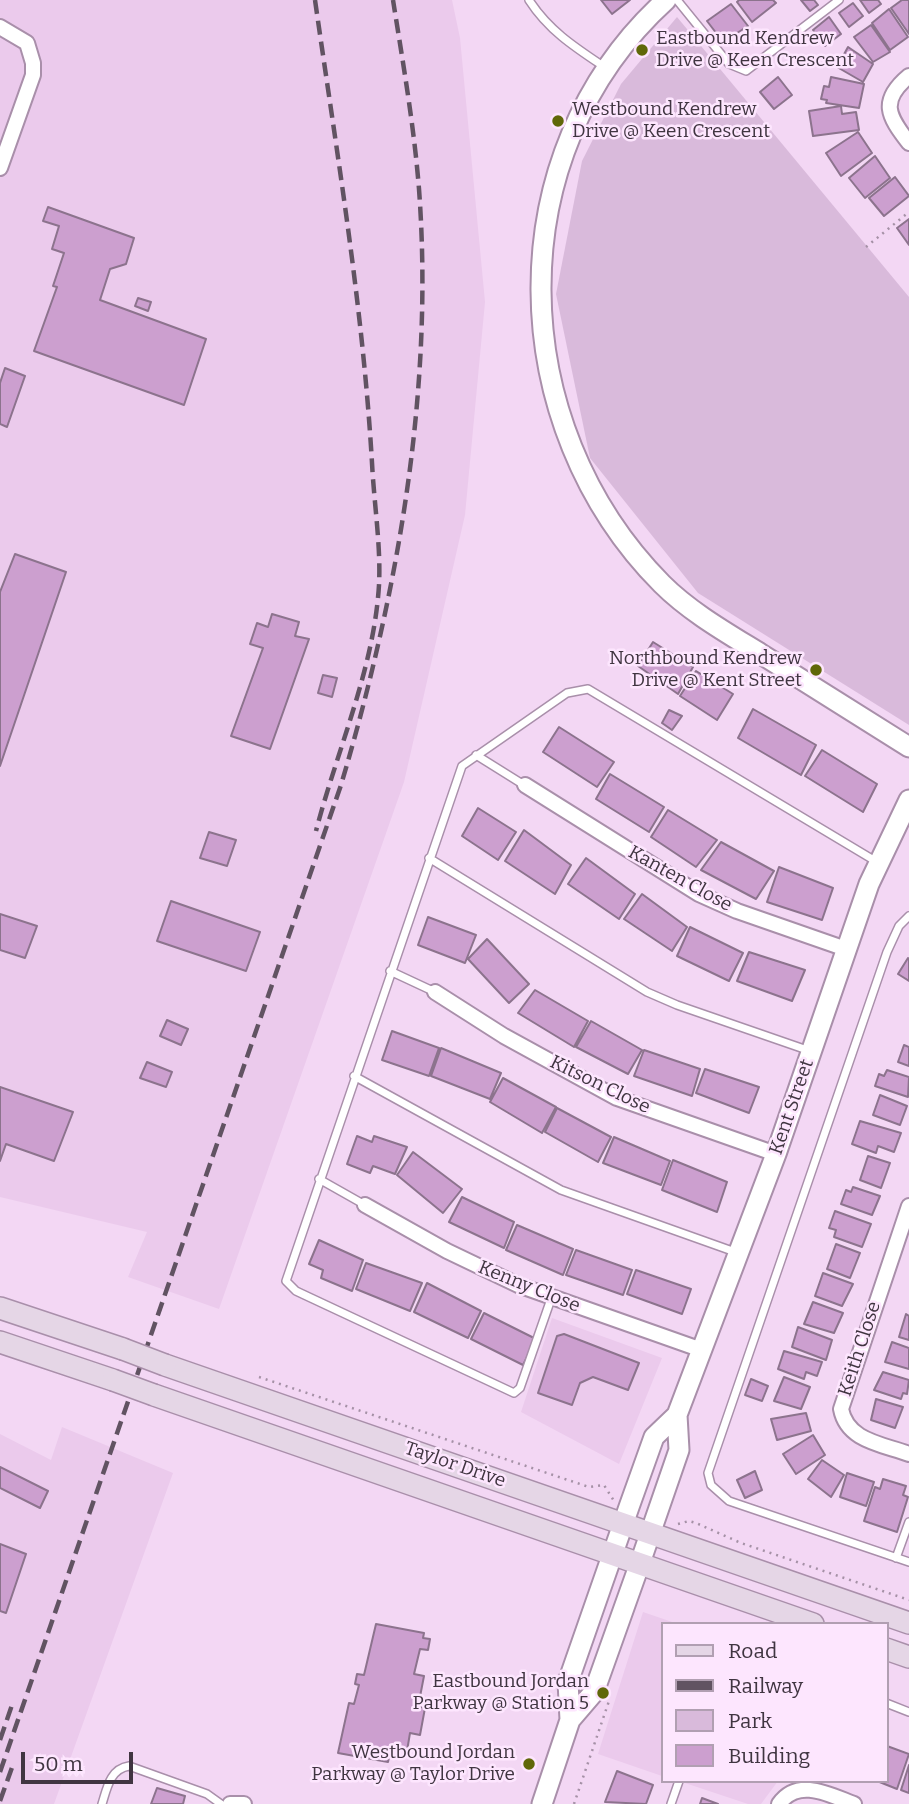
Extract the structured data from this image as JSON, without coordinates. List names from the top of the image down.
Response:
{
  "streets": {
    "main road": ["Taylor Drive"],
    "street": [
      "Kanten Close",
      "Kitson Close",
      "Kent Street",
      "Kenny Close",
      "Keith Close"
    ]
  },
  "crossings": [
    ["Kanten Close", "Kent Street"],
    ["Kitson Close", "Kent Street"],
    ["Kent Street", "Kenny Close"],
    ["Kent Street", "Taylor Drive"]
  ],
  "places": [
    "Eastbound Kendrew Drive @ Keen Crescent",
    "Westbound Kendrew Drive @ Keen Crescent",
    "Northbound Kendrew Drive @ Kent Street",
    "Eastbound Jordan Parkway @ Station 5",
    "Westbound Jordan Parkway @ Taylor Drive"
  ],
  "legend": [
    "Road",
    "Railway",
    "Park",
    "Building"
  ],
  "scale_bar": "50 m"
}
